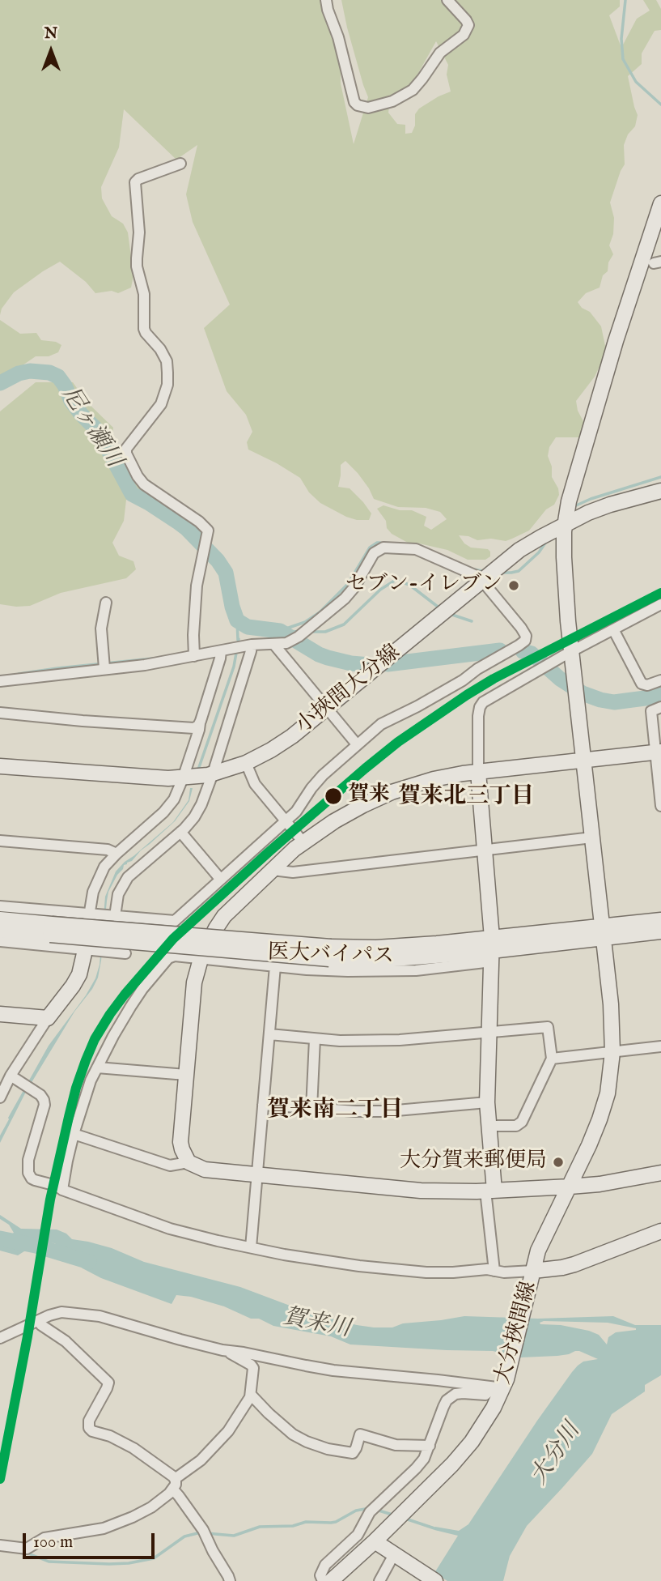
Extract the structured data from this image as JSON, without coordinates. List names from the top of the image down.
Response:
{
  "streets": {
    "street": ["小挾間大分線", "医大バイパス", "大分挾間線"]
  },
  "crossings": [
    ["小挾間大分線", "大分挾間線"],
    ["医大バイパス", "大分挾間線"]
  ],
  "districts": ["賀来北三丁目", "賀来南二丁目"],
  "water": ["尼ヶ瀬川", "賀来川", "大分川"],
  "places": ["セブン-イレブン", "賀来", "大分賀来郵便局"],
  "scale_bar": "100 m",
  "north": "top"
}
